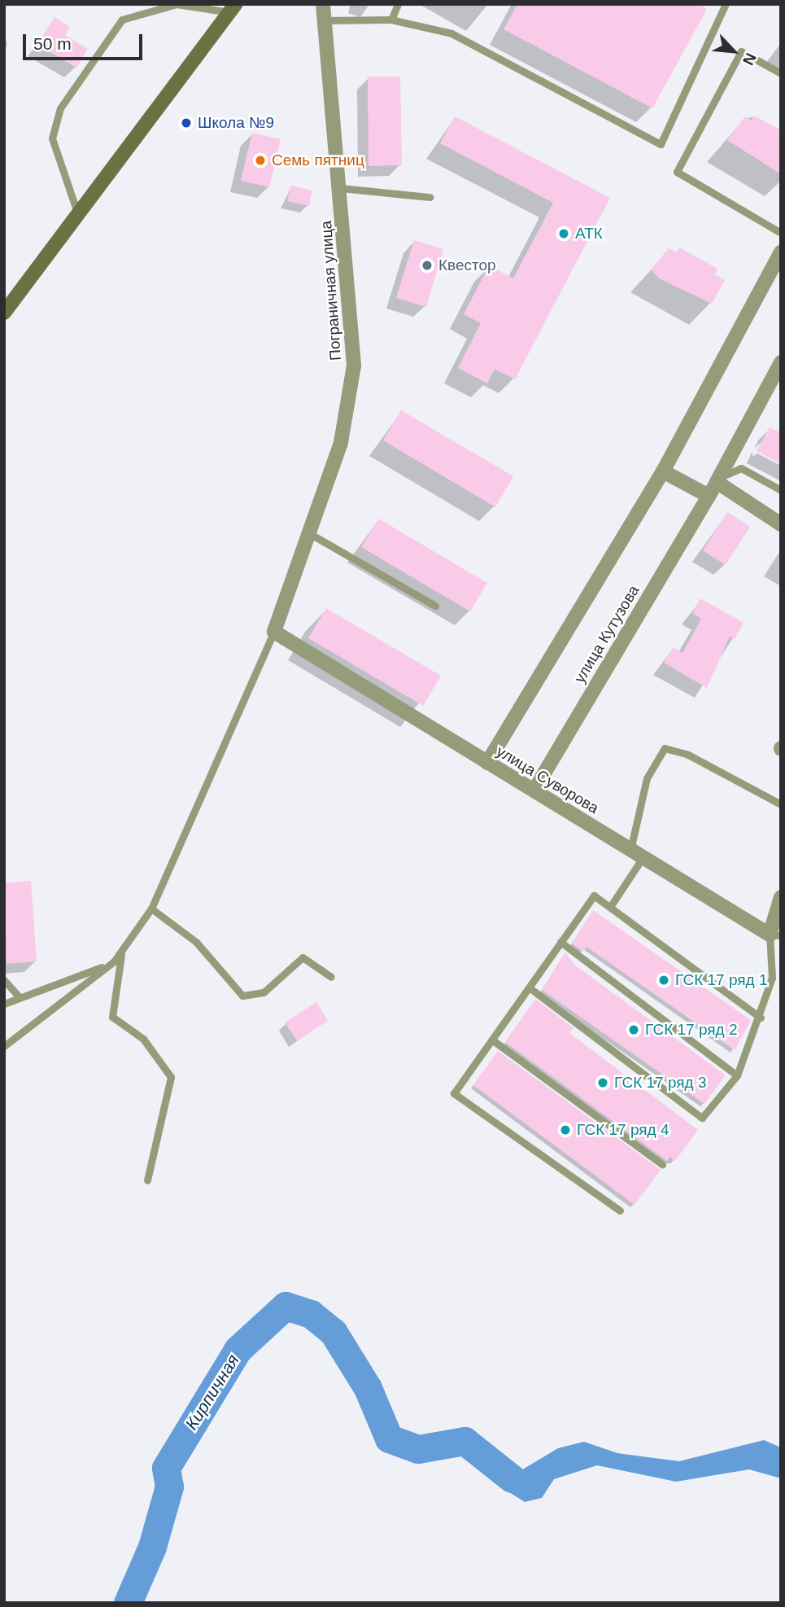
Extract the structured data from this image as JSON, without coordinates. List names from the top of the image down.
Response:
{
  "streets": {
    "street": ["Пограничная улица", "улица Кутузова", "улица Суворова"]
  },
  "crossings": [
    ["Пограничная улица", "улица Суворова"],
    ["улица Кутузова", "улица Суворова"]
  ],
  "water": ["Кирпичная"],
  "places": [
    "Школа №9",
    "Семь пятниц",
    "АТК",
    "Квестор",
    "ГСК 17 ряд 1",
    "ГСК 17 ряд 2",
    "ГСК 17 ряд 3",
    "ГСК 17 ряд 4"
  ],
  "scale_bar": "50 m",
  "north": "bottom right"
}
